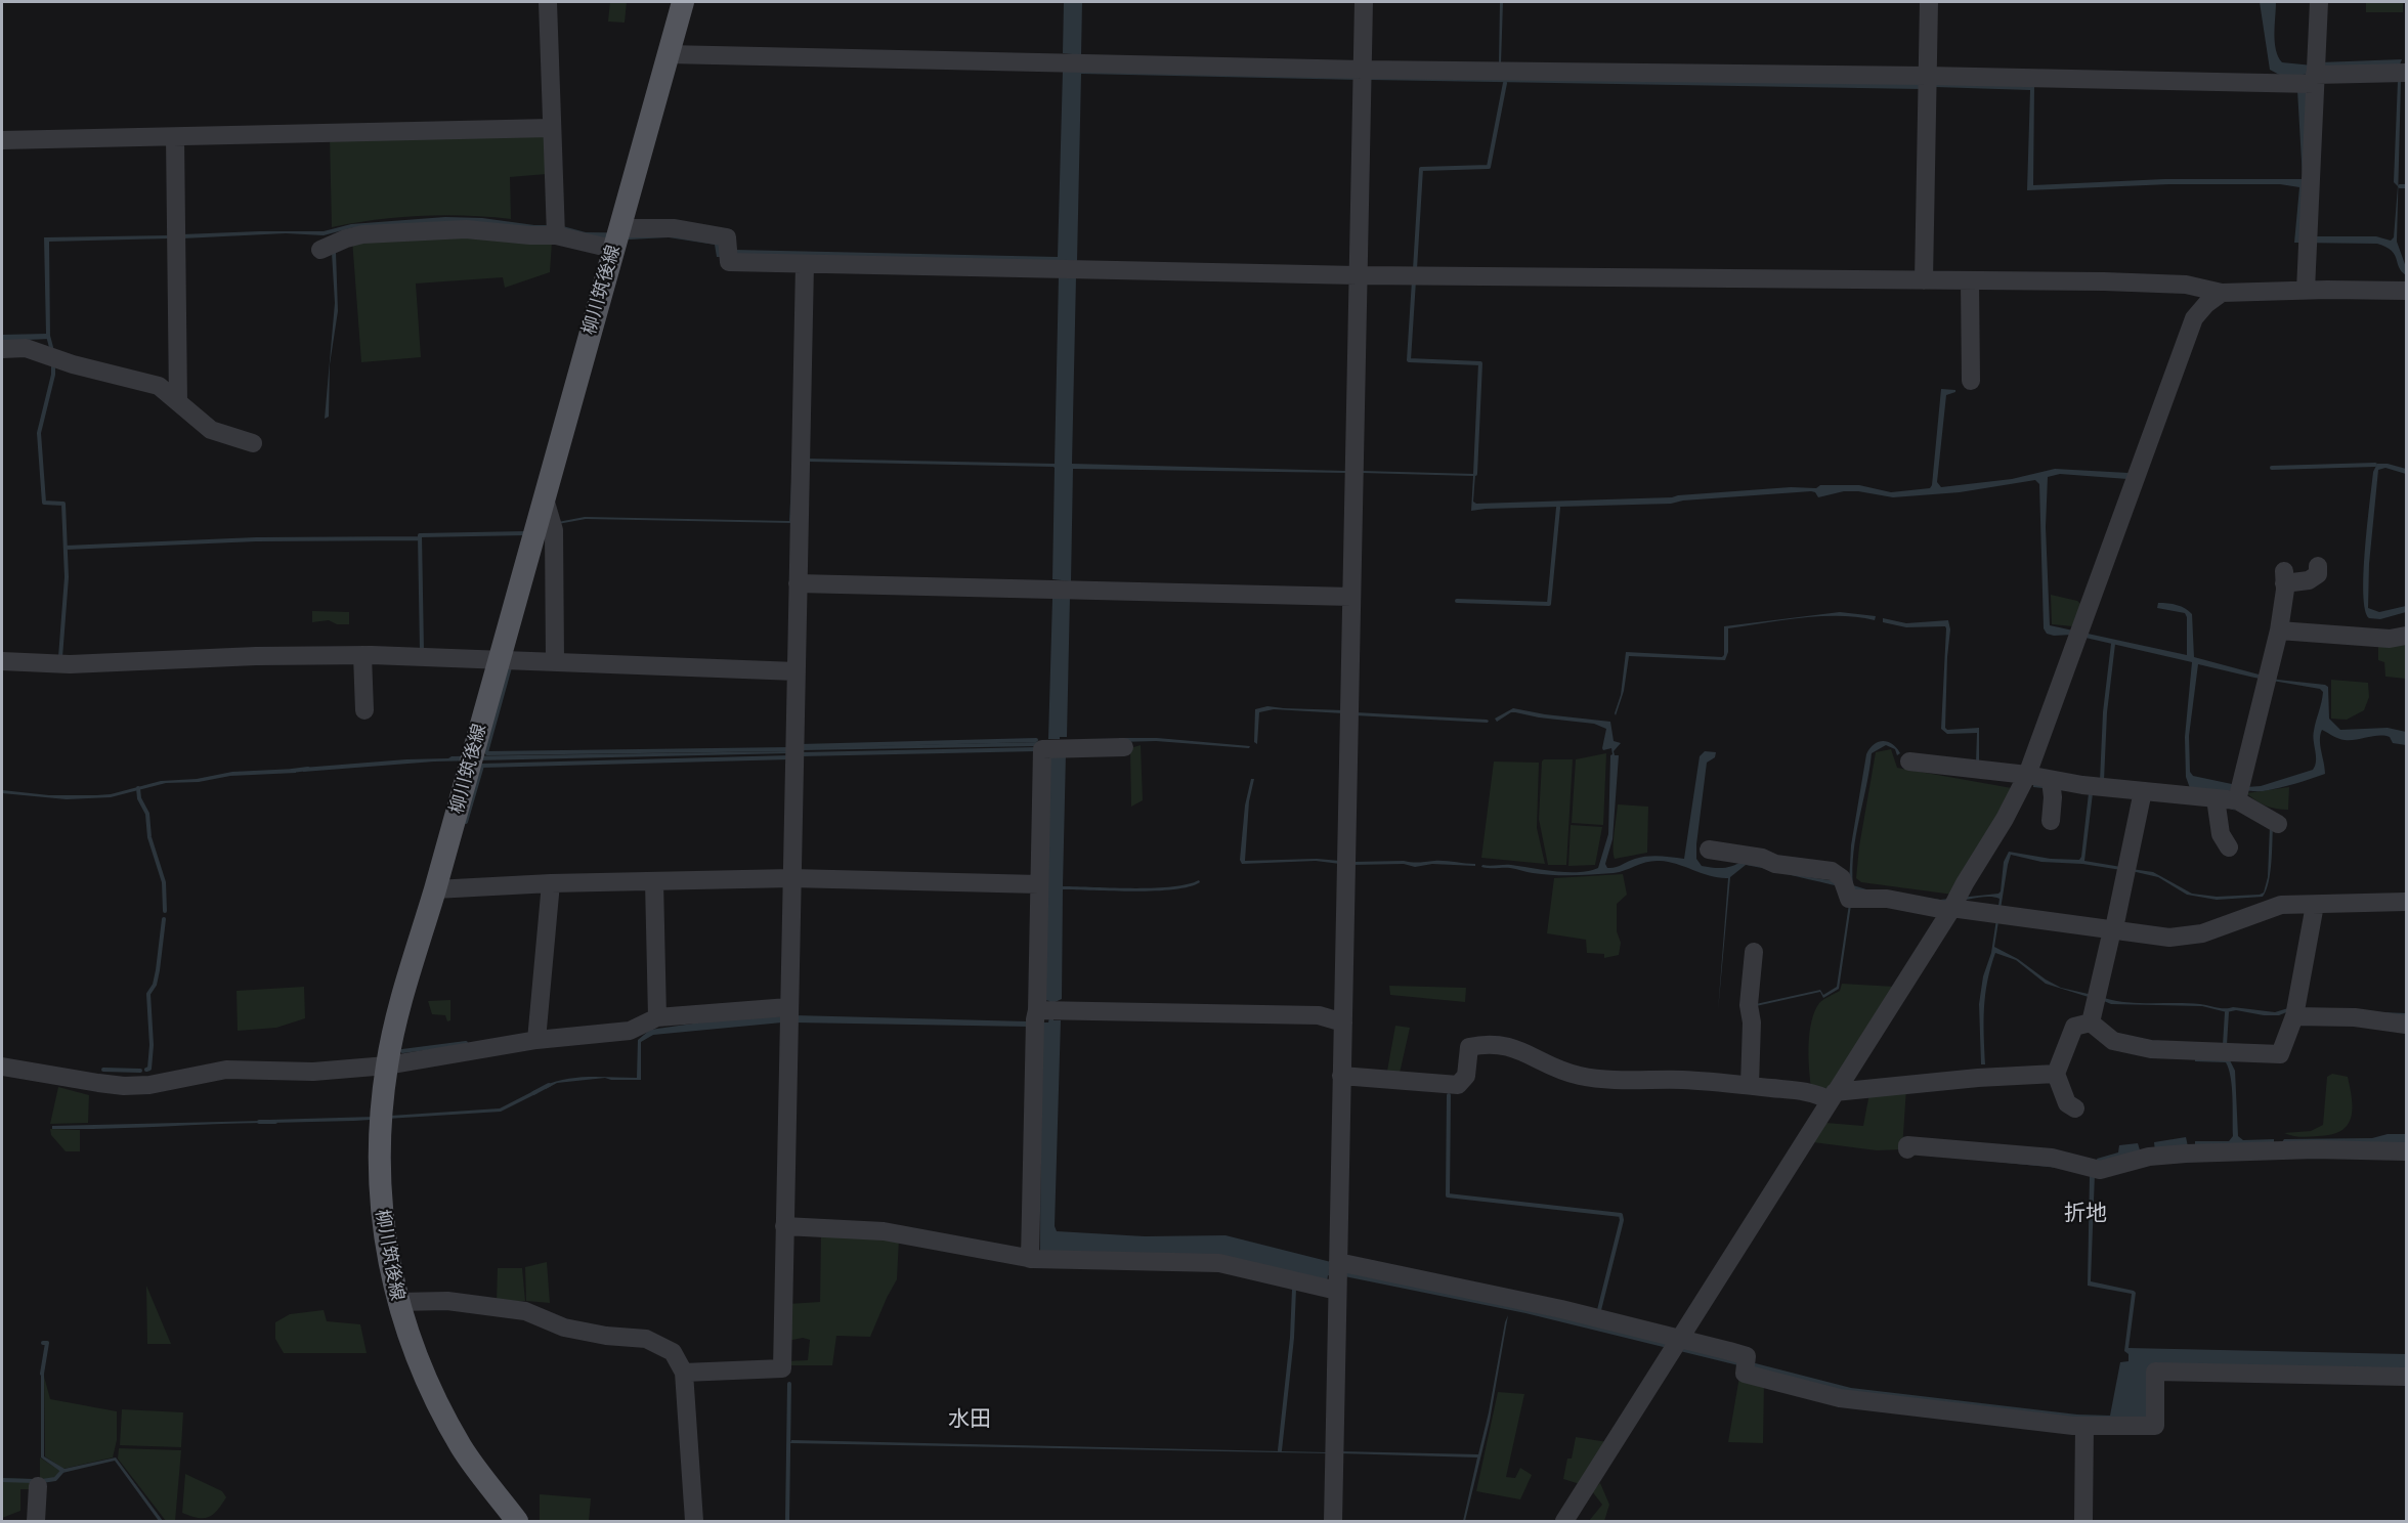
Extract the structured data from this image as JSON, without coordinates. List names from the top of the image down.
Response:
{
  "streets": {
    "main road": ["柳川筑後線"]
  },
  "districts": ["折地", "水田"]
}
